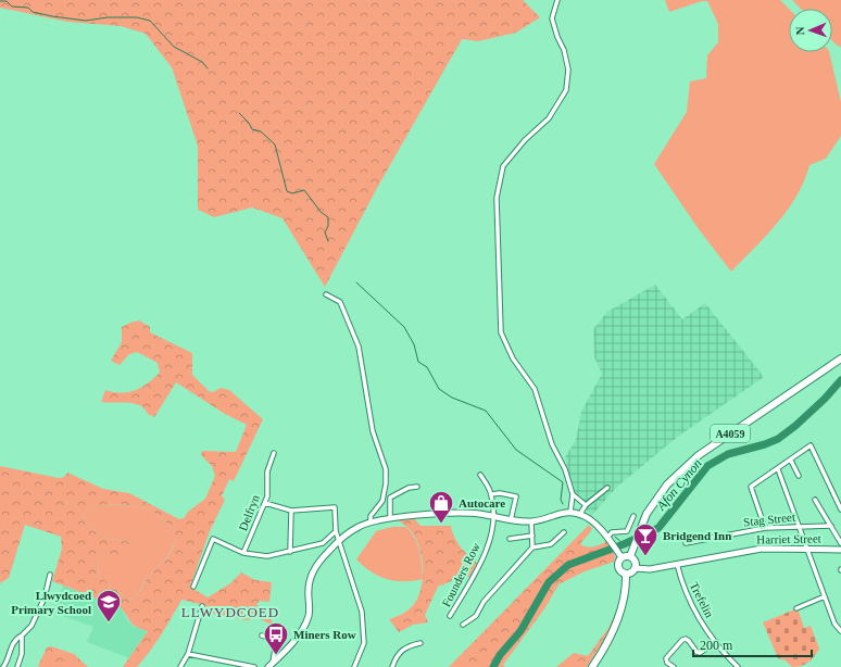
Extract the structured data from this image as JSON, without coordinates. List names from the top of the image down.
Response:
{
  "streets": {
    "main road": ["A4059", "Harriet Street"],
    "street": [
      "Delfryn",
      "Stag Street",
      "Founders Row",
      "Trefelin"
    ]
  },
  "crossings": [
    ["A4059", "Harriet Street"],
    ["Harriet Street", "Trefelin"]
  ],
  "districts": ["LLWYDCOED"],
  "water": ["Afon Cynon"],
  "places": {
    "shop": ["Autocare"],
    "bar": ["Bridgend Inn"],
    "school or university": ["Llwydcoed Primary School"],
    "bus stop": ["Miners Row"]
  },
  "scale_bar": "200 m",
  "north": "left"
}
